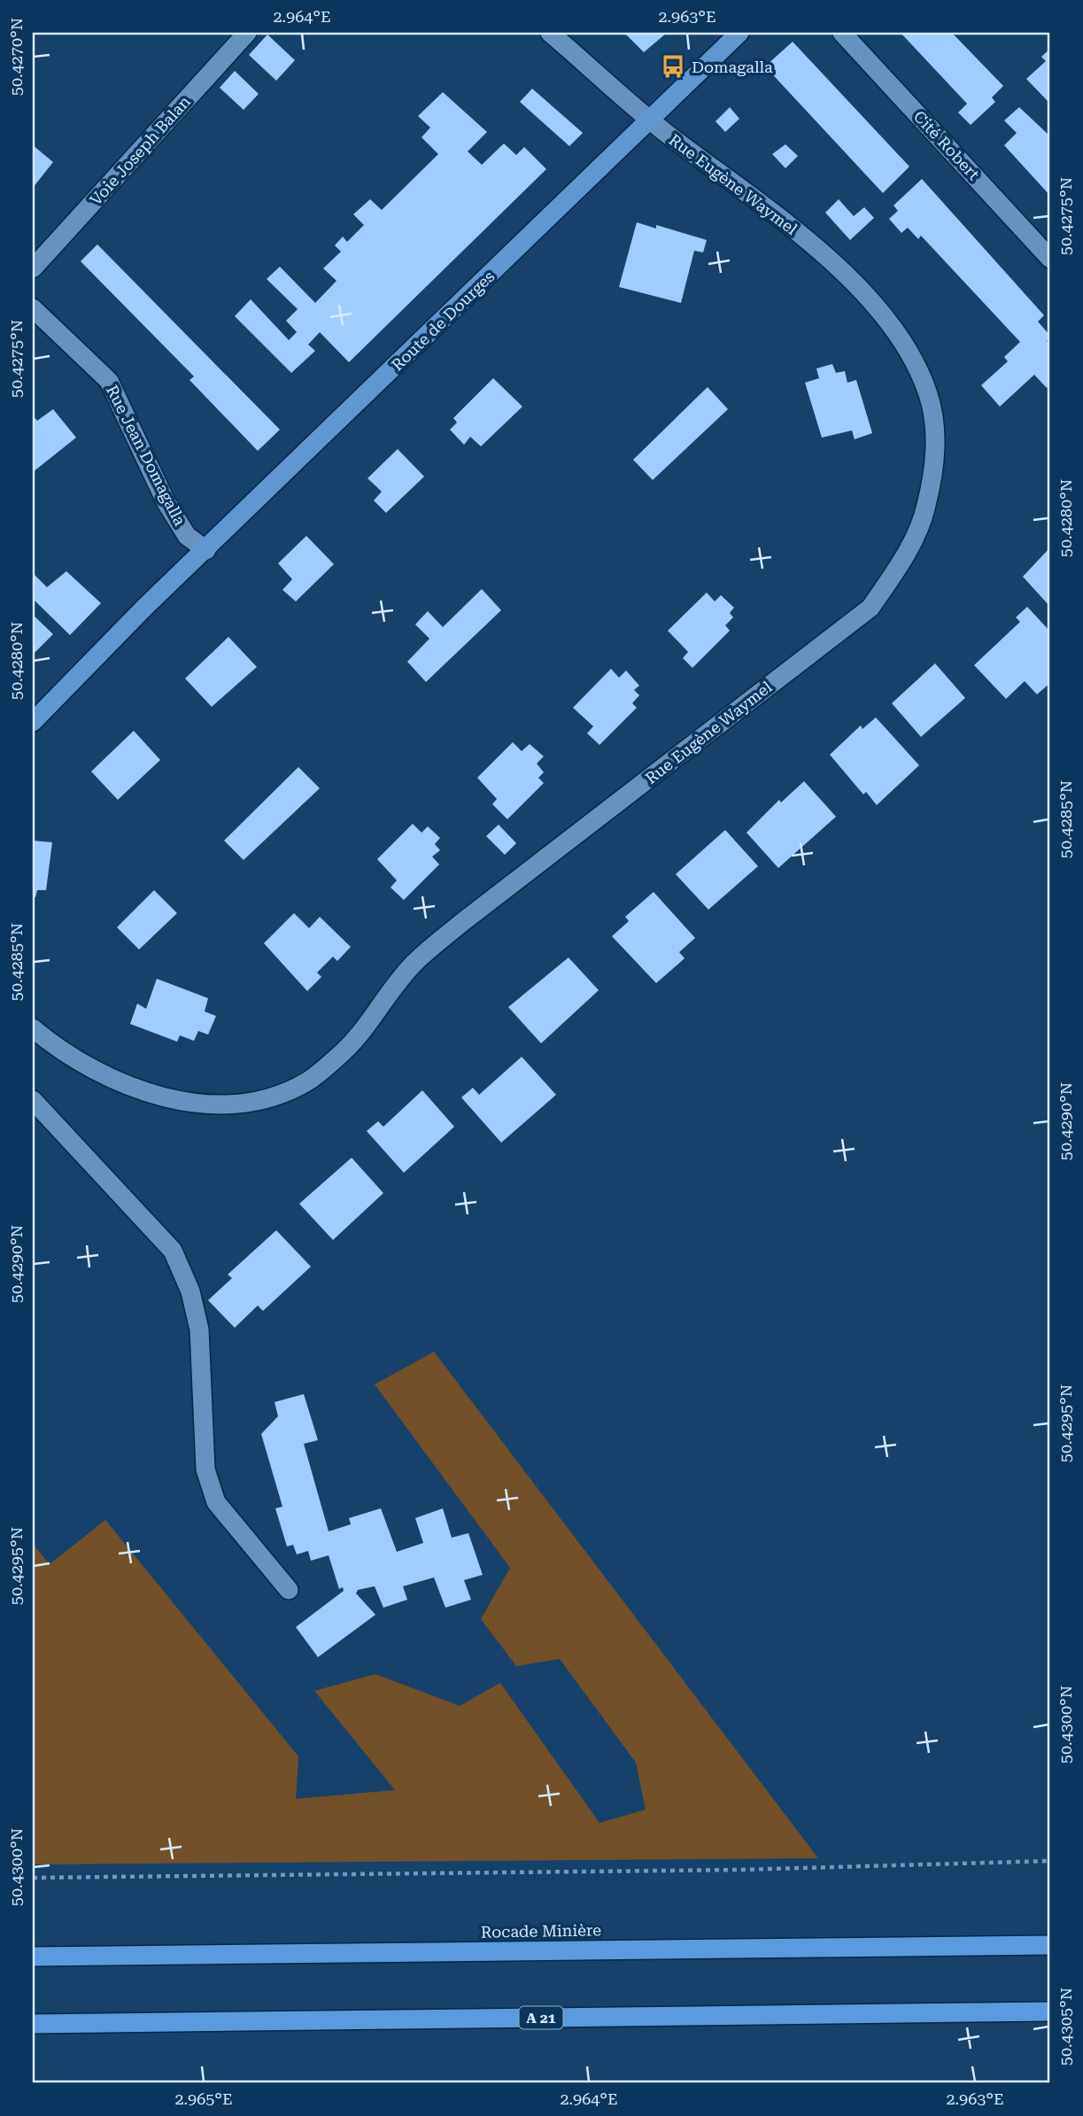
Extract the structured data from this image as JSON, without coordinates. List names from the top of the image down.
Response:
{
  "streets": {
    "highway": ["Rocade Minière", "A 21"],
    "main road": ["Route de Dourges"],
    "street": [
      "Cité Robert",
      "Voie Joseph Balan",
      "Rue Eugène Waymel",
      "Rue Jean Domagalla"
    ]
  },
  "crossings": [
    ["Rue Eugène Waymel", "Route de Dourges"],
    ["Route de Dourges", "Rue Jean Domagalla"]
  ],
  "places": {
    "bus stop": ["Domagalla"]
  },
  "coordinates": [
    "2.964°E",
    "2.963°E",
    "50.4270°N",
    "50.4275°N",
    "50.4280°N",
    "50.4285°N",
    "50.4290°N",
    "50.4295°N",
    "50.4300°N",
    "50.4305°N",
    "2.965°E"
  ]
}
